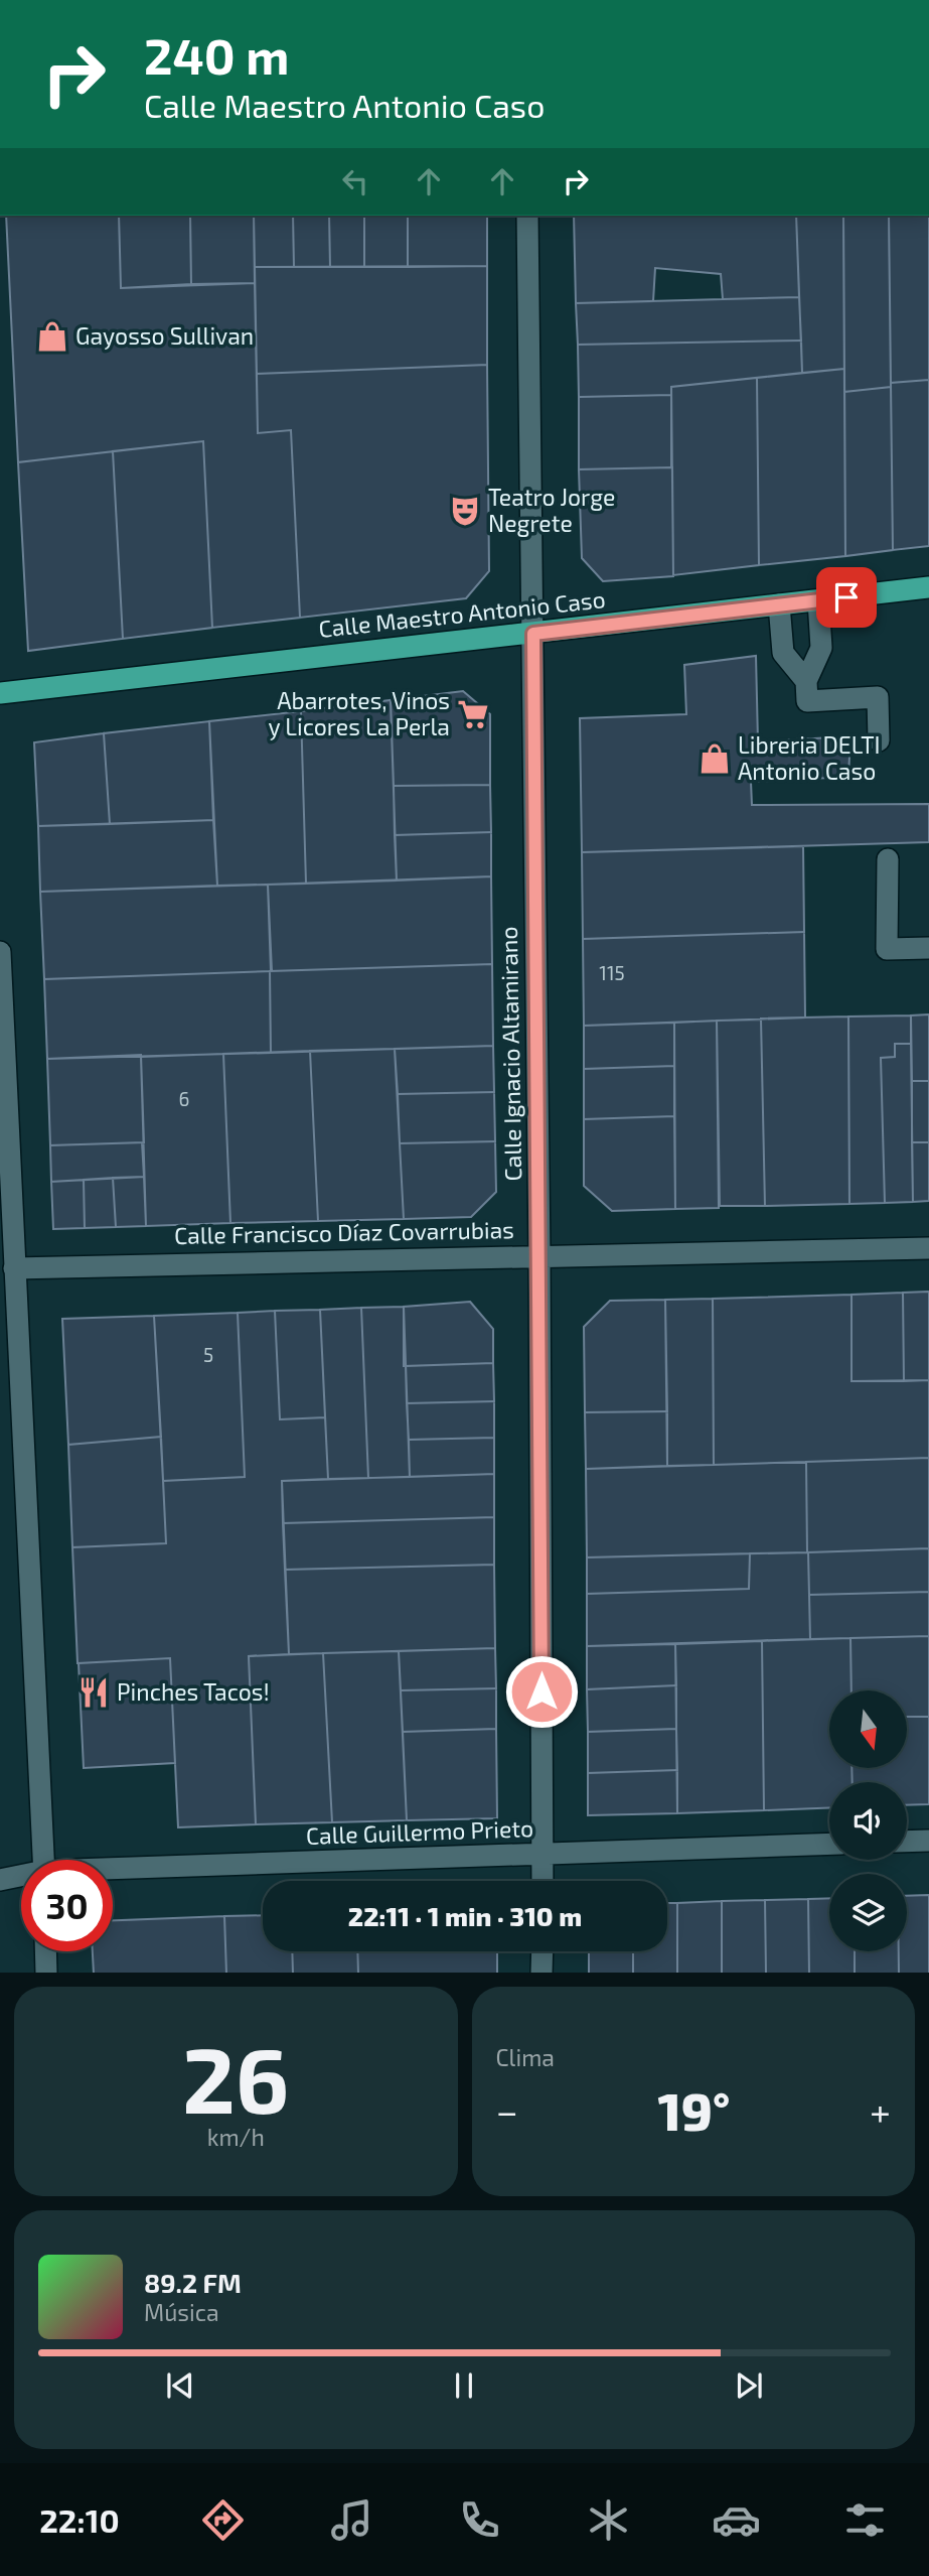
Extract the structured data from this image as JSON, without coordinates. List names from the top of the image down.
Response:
{
  "streets": {
    "main road": ["Calle Maestro Antonio Caso"],
    "street": ["Calle Ignacio Altamirano", "Calle Francisco Díaz Covarrubias", "Calle Guillermo Prieto"]
  },
  "crossings": [
    ["Calle Maestro Antonio Caso", "Calle Ignacio Altamirano"],
    ["Calle Ignacio Altamirano", "Calle Francisco Díaz Covarrubias"],
    ["Calle Ignacio Altamirano", "Calle Guillermo Prieto"]
  ],
  "places": {
    "shop": ["Gayosso Sullivan", "Libreria DELTI Antonio Caso"],
    "theatre": ["Teatro Jorge Negrete"],
    "supermarket": ["Abarrotes, Vinos y Licores La Perla"],
    "restaurant": ["Pinches Tacos!"]
  },
  "house_numbers": ["115", "6", "5"],
  "north": "bottom",
  "page": {
    "turn": ["240 m", "Calle Maestro Antonio Caso"],
    "limit": "30",
    "trip": "22:11 · 1 min · 310 m",
    "tile": [
      ["26", "km/h"],
      "Clima"
    ],
    "heat": ["−", "19°", "+"],
    "song": ["89.2 FM", "Música"],
    "tabs": "22:10"
  }
}
